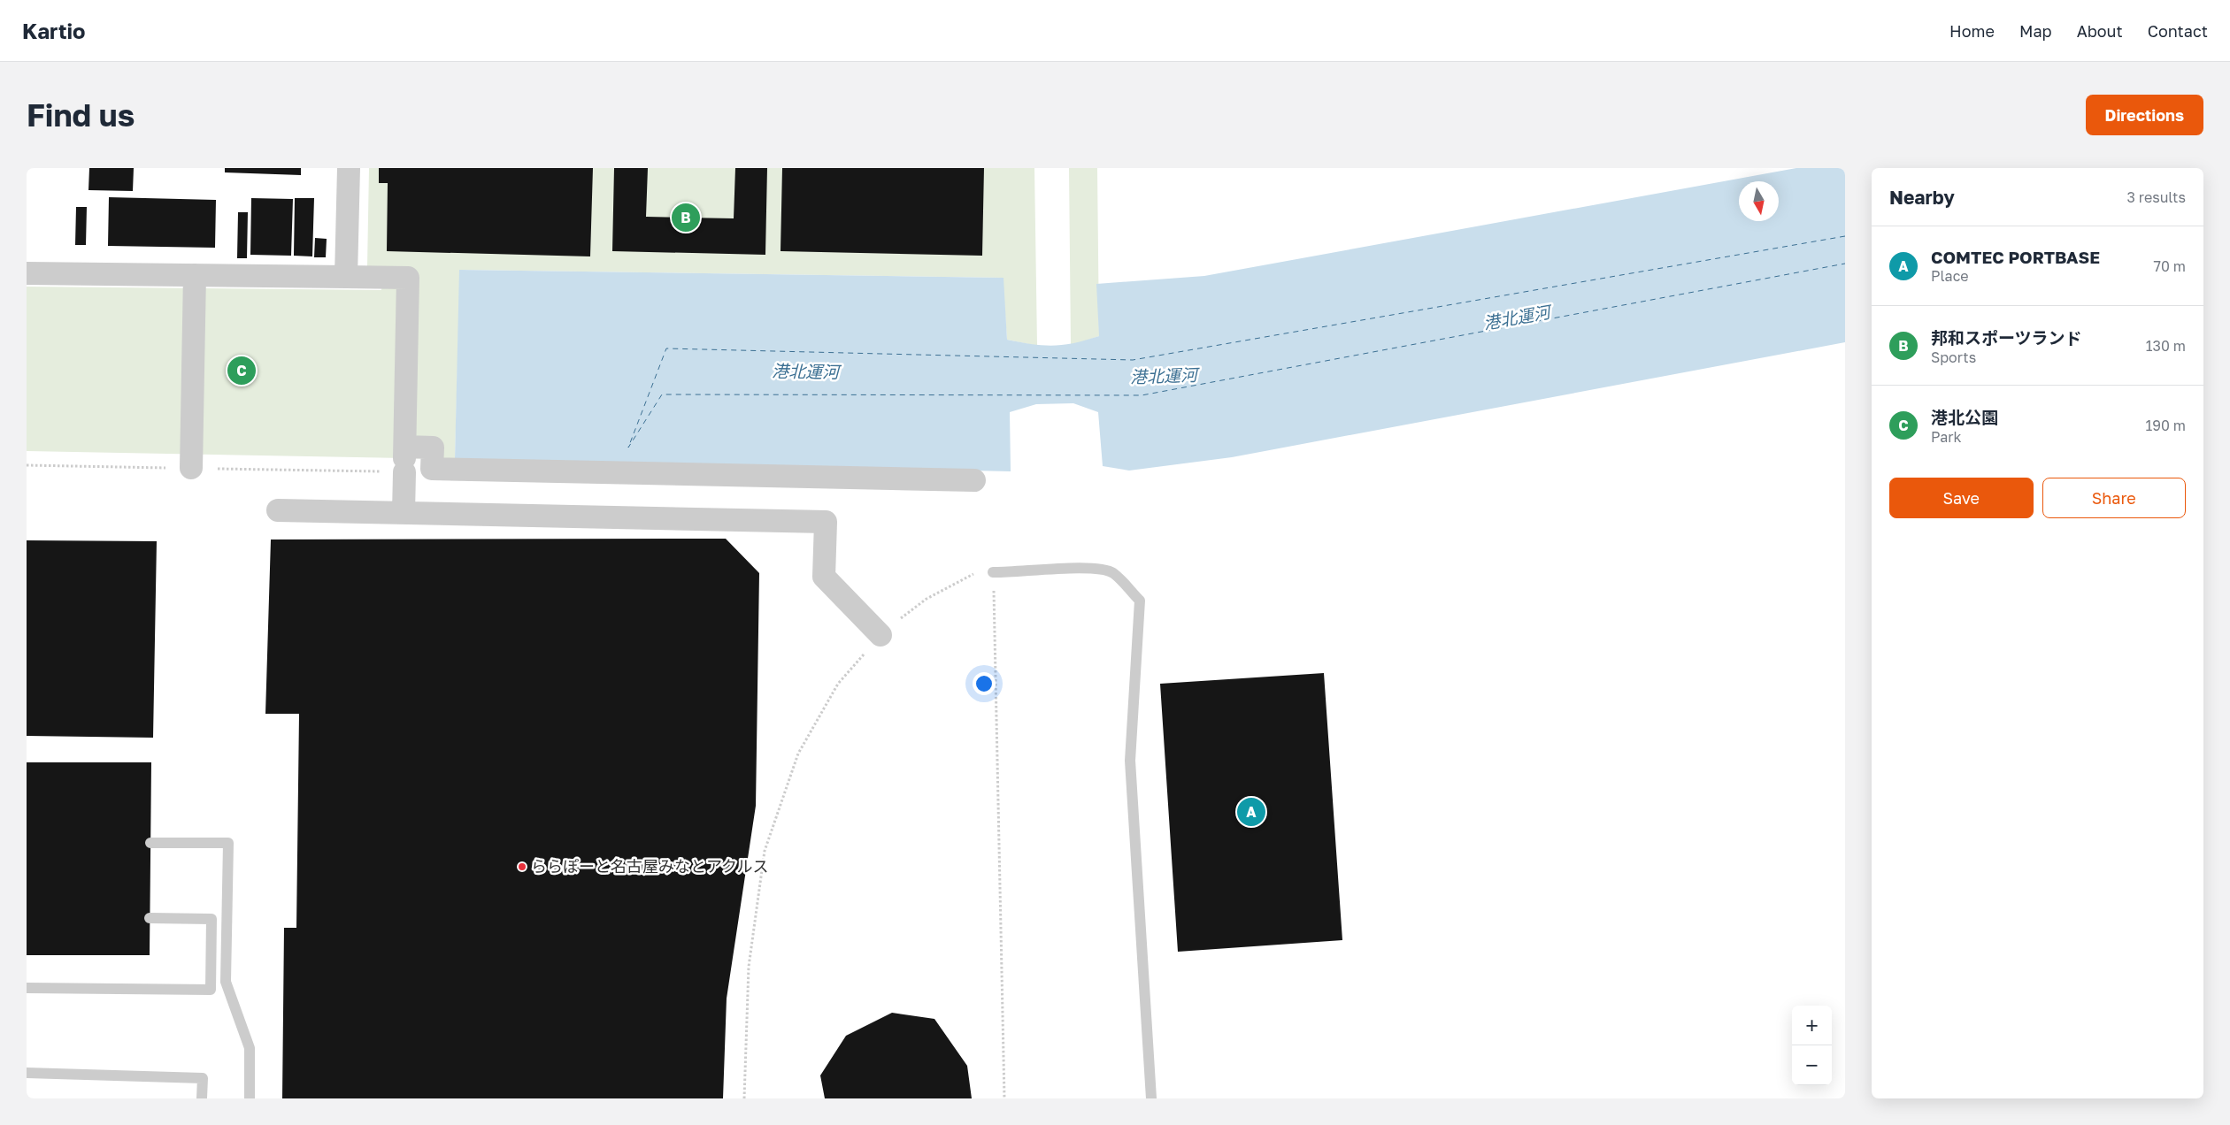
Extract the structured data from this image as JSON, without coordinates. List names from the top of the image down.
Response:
{
  "water": ["港北運河"],
  "places": ["ららぽーと名古屋みなとアクルス"],
  "north": "bottom",
  "page": {
    "header": "Kartio",
    "nav": [
      "Home",
      "Map",
      "About",
      "Contact"
    ],
    "buttons": [
      "Directions",
      ["Save", "Share"]
    ],
    "title": "Find us",
    "heading": ["Nearby", "3 results"],
    "pins": ["B", "C", "A"],
    "list": [
      {
        "mark": "A",
        "name": "COMTEC PORTBASE",
        "note": "Place",
        "value": "70 m"
      },
      {
        "mark": "B",
        "name": "邦和スポーツランド",
        "note": "Sports",
        "value": "130 m"
      },
      {
        "mark": "C",
        "name": "港北公園",
        "note": "Park",
        "value": "190 m"
      }
    ],
    "map_buttons": ["+", "−"]
  }
}
